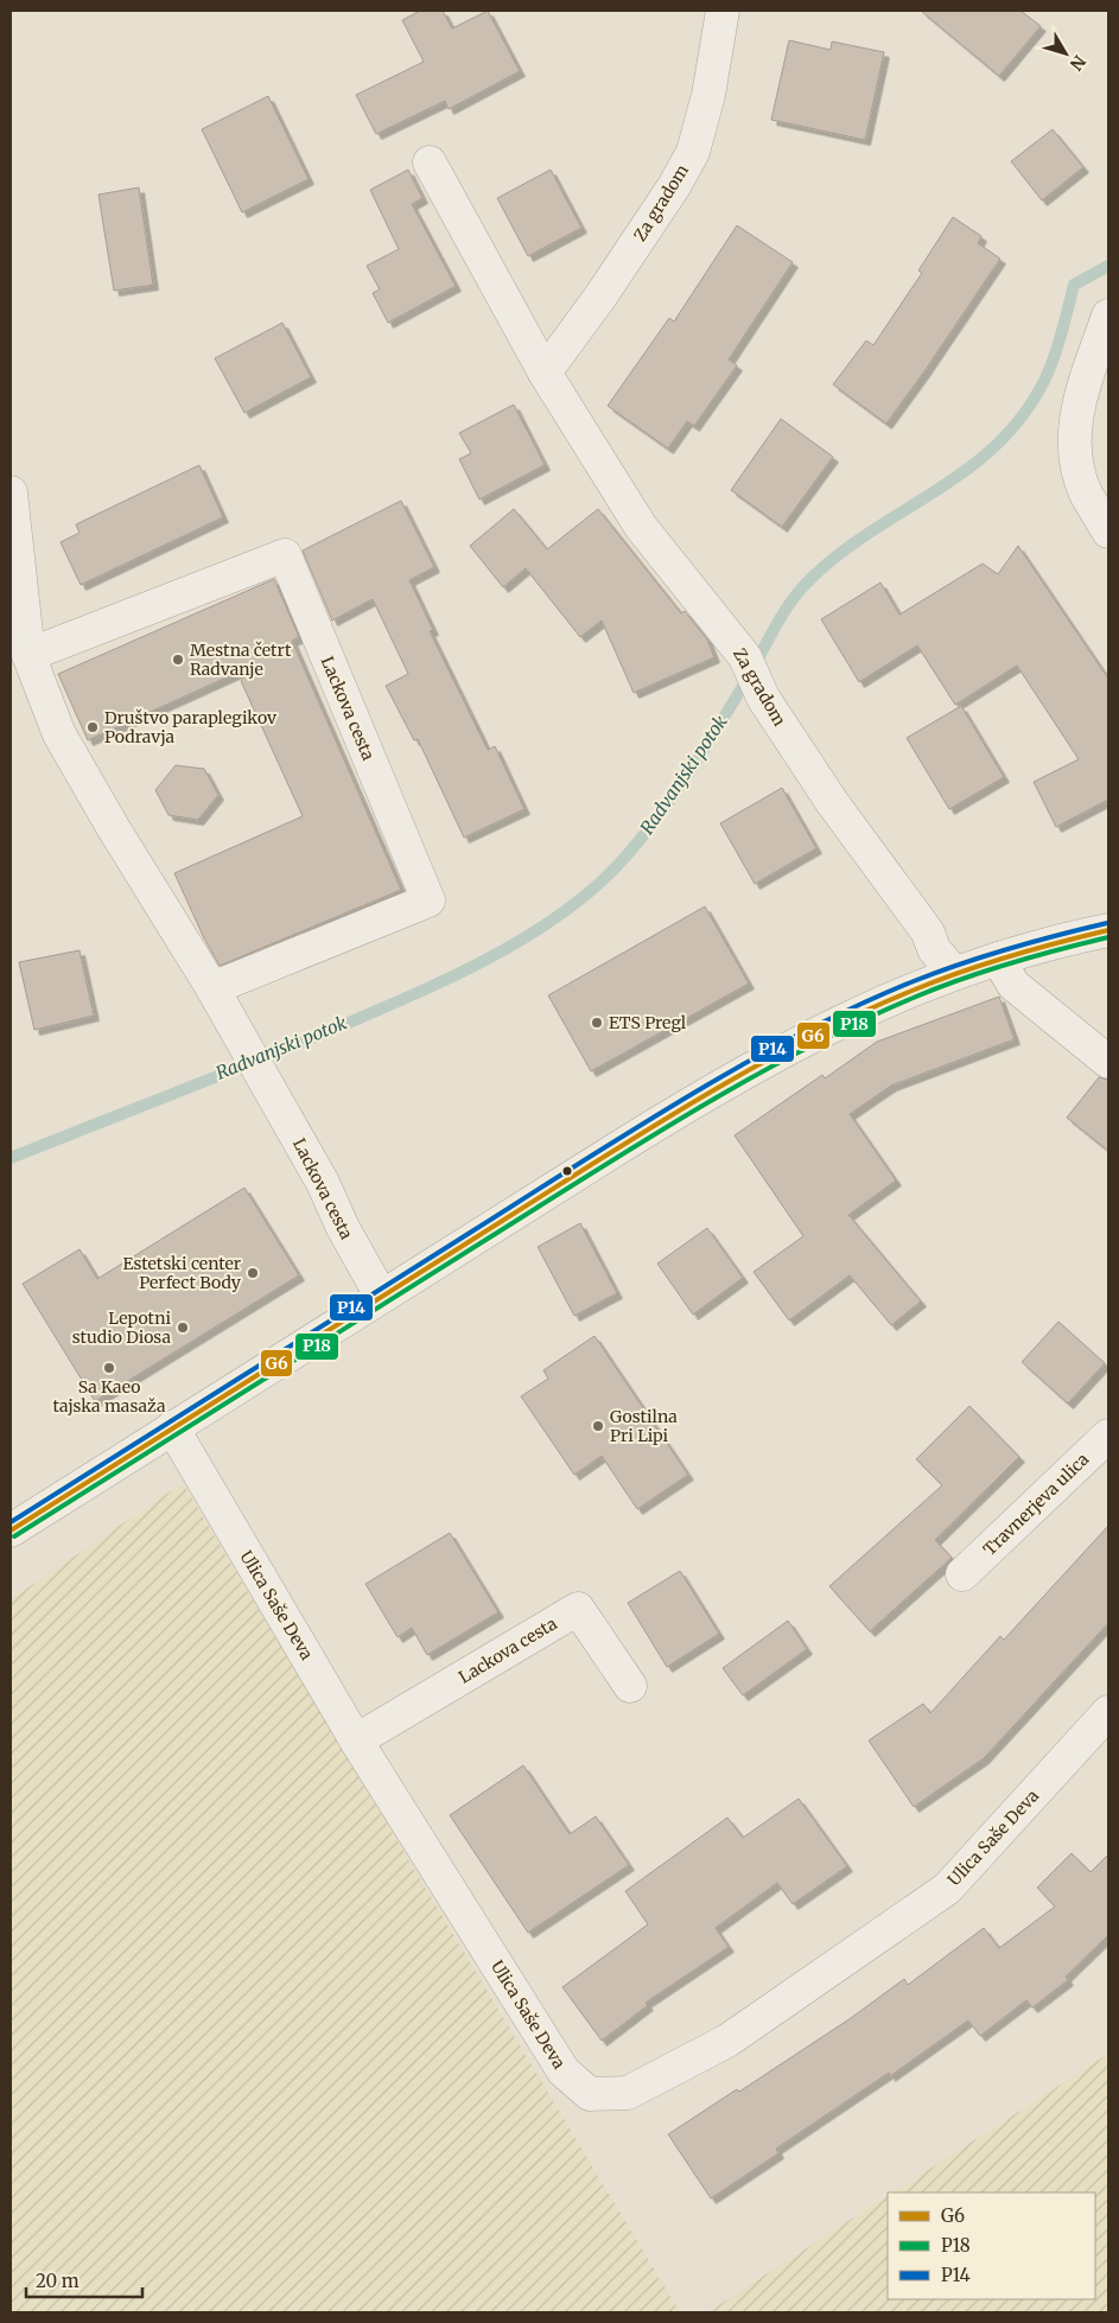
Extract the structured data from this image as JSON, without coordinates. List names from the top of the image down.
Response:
{
  "streets": {
    "street": [
      "Za gradom",
      "Lackova cesta",
      "Travnerjeva ulica",
      "Ulica Saše Deva"
    ]
  },
  "crossings": [
    ["Lackova cesta", "Ulica Saše Deva"]
  ],
  "water": ["Radvanjski potok"],
  "places": [
    "Mestna četrt Radvanje",
    "Društvo paraplegikov Podravja",
    "ETS Pregl",
    "Estetski center Perfect Body",
    "Lepotni studio Diosa",
    "Sa Kaeo tajska masaža",
    "Gostilna Pri Lipi"
  ],
  "lines": ["transit line P14", "transit line G6", "transit line P18"],
  "legend": ["G6", "P18", "P14"],
  "scale_bar": "20 m",
  "north": "bottom right"
}
